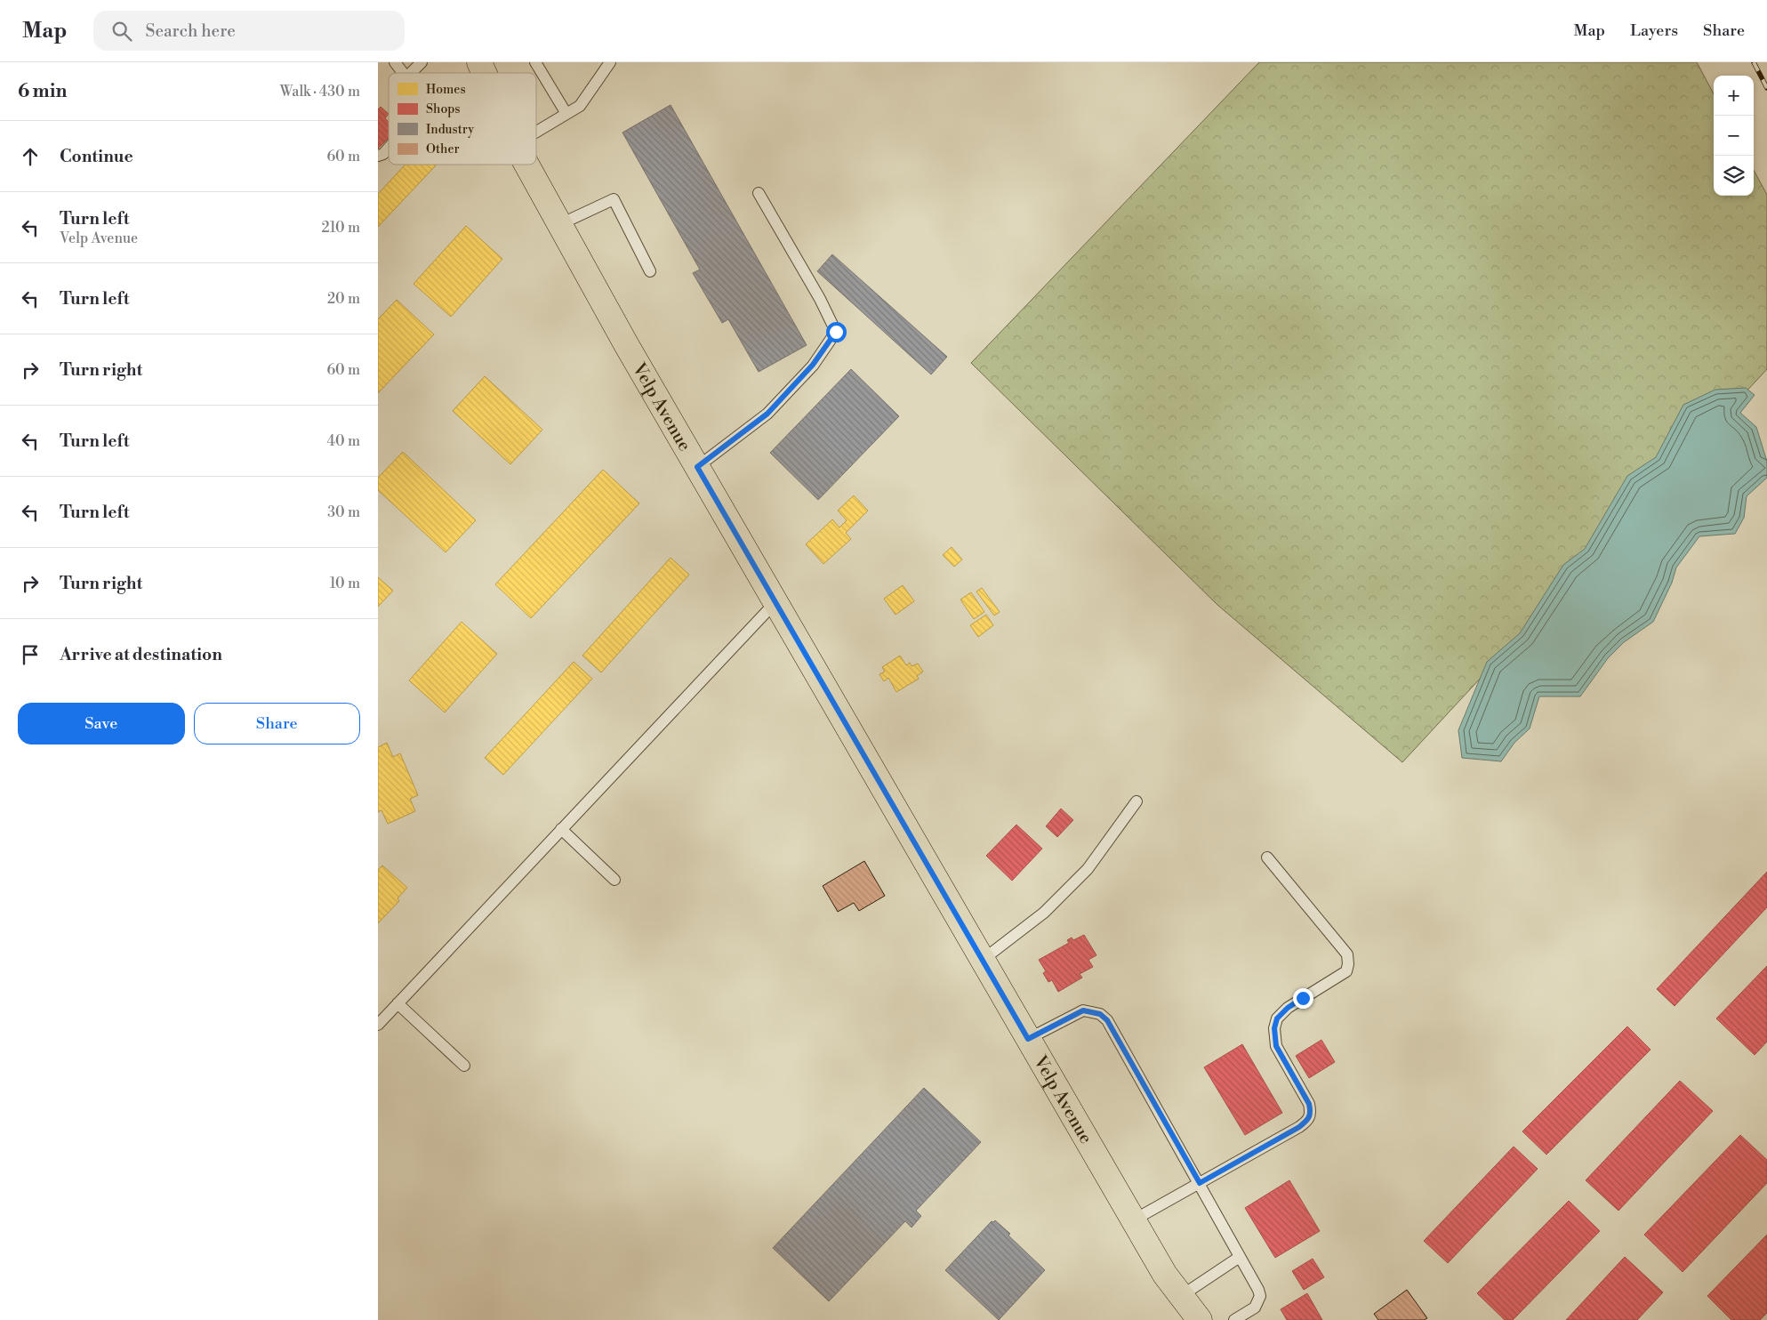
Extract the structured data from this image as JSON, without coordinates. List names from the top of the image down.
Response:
{
  "streets": {
    "main road": ["Velp Avenue"]
  },
  "legend": [
    "Homes",
    "Shops",
    "Industry",
    "Other"
  ],
  "page": {
    "header": "Map",
    "search": "Search here",
    "nav": ["Map", "Layers", "Share"],
    "heading": ["6 min", "Walk · 430 m"],
    "map_buttons": ["+", "−"],
    "list": [
      ["Continue", "60 m"],
      ["Turn left", "Velp Avenue", "210 m"],
      ["Turn left", "20 m"],
      ["Turn right", "60 m"],
      ["Turn left", "40 m"],
      ["Turn left", "30 m"],
      ["Turn right", "10 m"],
      "Arrive at destination"
    ],
    "buttons": ["Save", "Share"]
  }
}
